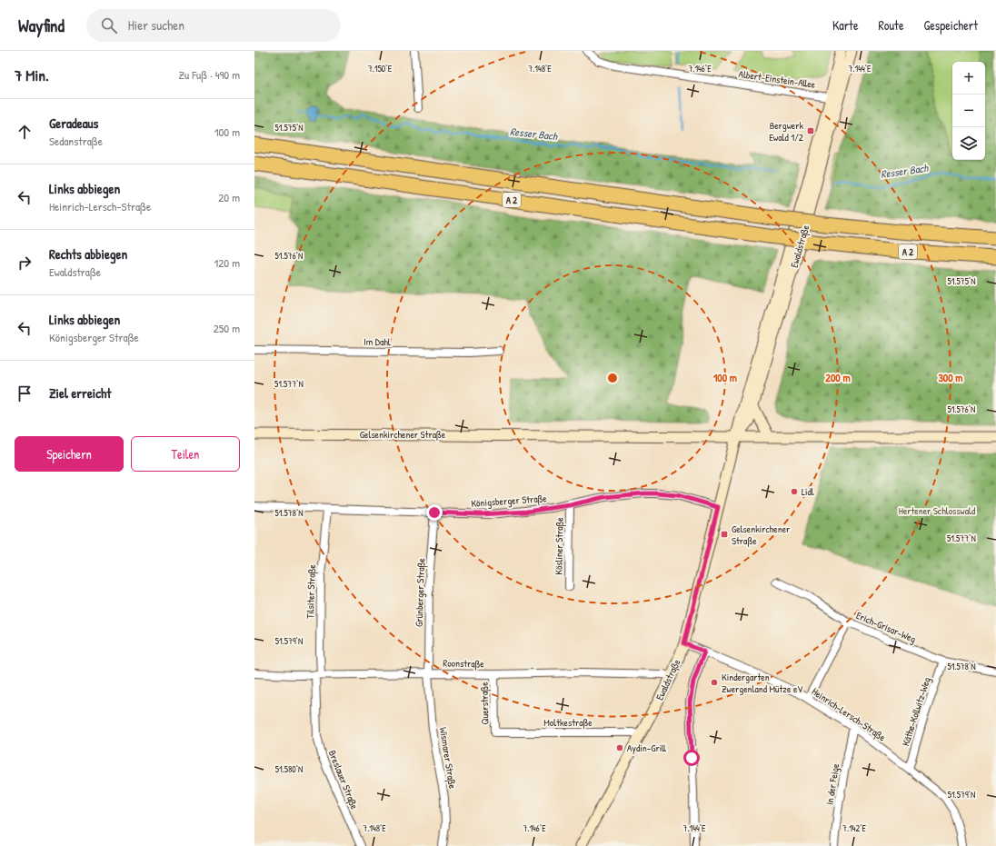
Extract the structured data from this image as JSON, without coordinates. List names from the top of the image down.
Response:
{
  "streets": {
    "highway": ["A 2"],
    "main road": ["Ewaldstraße", "Gelsenkirchener Straße"],
    "street": [
      "Albert-Einstein-Allee",
      "Im Dahl",
      "Königsberger Straße",
      "Kösliner Straße",
      "Tilsiter Straße",
      "Grünberger Straße",
      "Erich-Grisar-Weg",
      "Roonstraße",
      "Querstraße",
      "Käthe-Kollwitz-Weg",
      "Heinrich-Lersch-Straße",
      "Moltkestraße",
      "Wismarer Straße",
      "Breslauer Straße",
      "In der Feige"
    ]
  },
  "crossings": [
    ["Albert-Einstein-Allee", "Ewaldstraße"],
    ["Ewaldstraße", "Gelsenkirchener Straße"],
    ["Ewaldstraße", "Königsberger Straße"],
    ["Ewaldstraße", "Roonstraße"],
    ["Ewaldstraße", "Heinrich-Lersch-Straße"],
    ["Ewaldstraße", "Moltkestraße"],
    ["Königsberger Straße", "Kösliner Straße"],
    ["Königsberger Straße", "Tilsiter Straße"],
    ["Königsberger Straße", "Grünberger Straße"],
    ["Tilsiter Straße", "Roonstraße"],
    ["Tilsiter Straße", "Breslauer Straße"],
    ["Grünberger Straße", "Roonstraße"],
    ["Grünberger Straße", "Wismarer Straße"],
    ["Erich-Grisar-Weg", "Käthe-Kollwitz-Weg"],
    ["Roonstraße", "Querstraße"],
    ["Roonstraße", "Wismarer Straße"],
    ["Roonstraße", "Breslauer Straße"],
    ["Querstraße", "Moltkestraße"],
    ["Käthe-Kollwitz-Weg", "Heinrich-Lersch-Straße"],
    ["Heinrich-Lersch-Straße", "In der Feige"]
  ],
  "water": ["Resser Bach"],
  "parks": ["Hertener Schlosswald"],
  "places": {
    "transit": ["Bergwerk Ewald 1/2", "Gelsenkirchener Straße"],
    "other": ["Lidl", "Kindergarten Zwergenland Mütze eV", "Aydin-Grill"]
  },
  "page": {
    "header": "Wayfind",
    "search": "Hier suchen",
    "nav": ["Karte", "Route", "Gespeichert"],
    "heading": ["7 Min.", "Zu Fuß · 490 m"],
    "map_buttons": ["+", "−"],
    "list": [
      ["Geradeaus", "Sedanstraße", "100 m"],
      ["Links abbiegen", "Heinrich-Lersch-Straße", "20 m"],
      ["Rechts abbiegen", "Ewaldstraße", "120 m"],
      ["Links abbiegen", "Königsberger Straße", "250 m"],
      "Ziel erreicht"
    ],
    "buttons": ["Speichern", "Teilen"]
  },
  "coordinates": [
    "7.150°E",
    "7.148°E",
    "7.146°E",
    "7.144°E",
    "51.575°N",
    "51.576°N",
    "51.577°N",
    "51.578°N",
    "51.579°N",
    "51.580°N",
    "7.142°E"
  ],
  "rings": ["100 m", "200 m", "300 m"]
}
